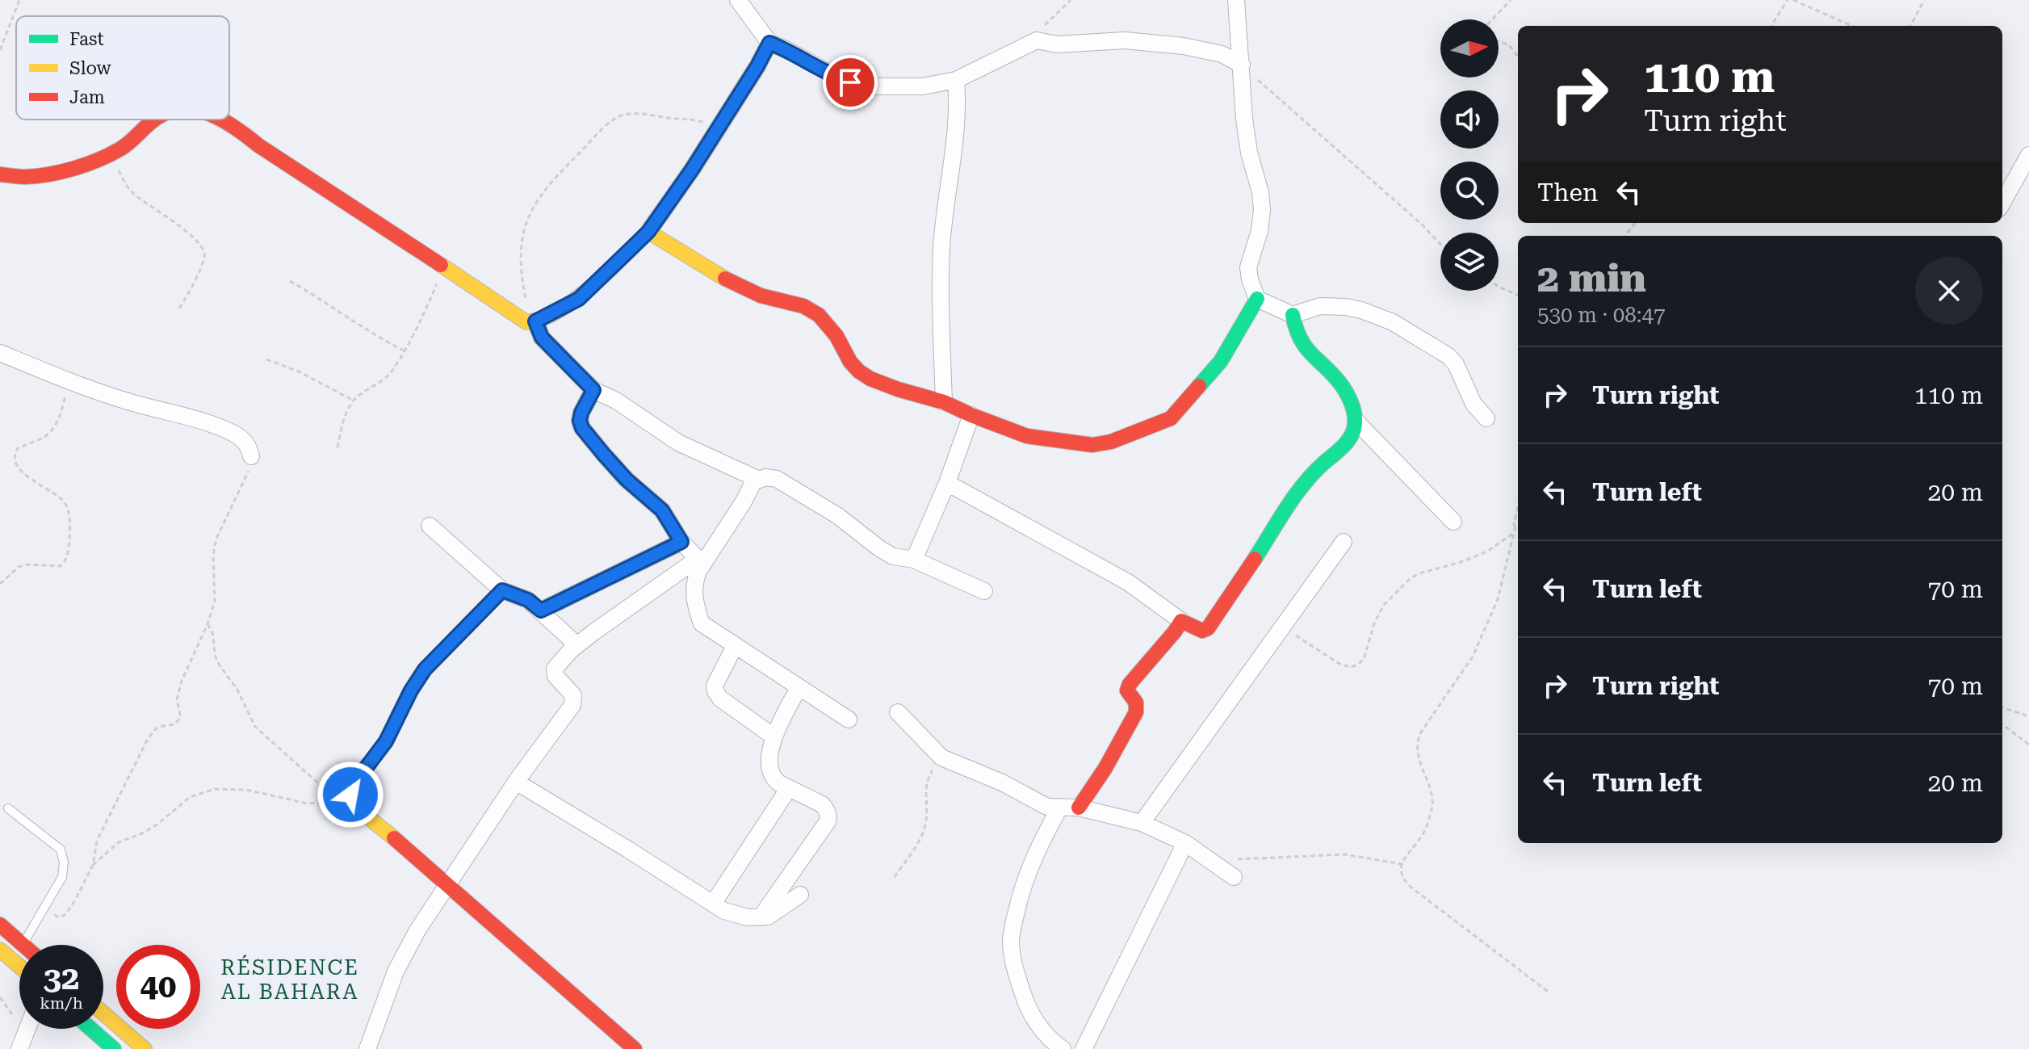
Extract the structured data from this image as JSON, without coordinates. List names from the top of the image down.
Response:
{
  "districts": ["RÉSIDENCE AL BAHARA"],
  "legend": ["Fast", "Slow", "Jam"],
  "north": "right",
  "page": {
    "turn": ["110 m", "Turn right"],
    "then": "Then",
    "heading": ["2 min", "530 m · 08:47"],
    "list": [
      {
        "name": "Turn right",
        "value": "110 m"
      },
      {
        "name": "Turn left",
        "value": "20 m"
      },
      {
        "name": "Turn left",
        "value": "70 m"
      },
      {
        "name": "Turn right",
        "value": "70 m"
      },
      {
        "name": "Turn left",
        "value": "20 m"
      }
    ],
    "speed": "32 km/h",
    "limit": "40"
  }
}
